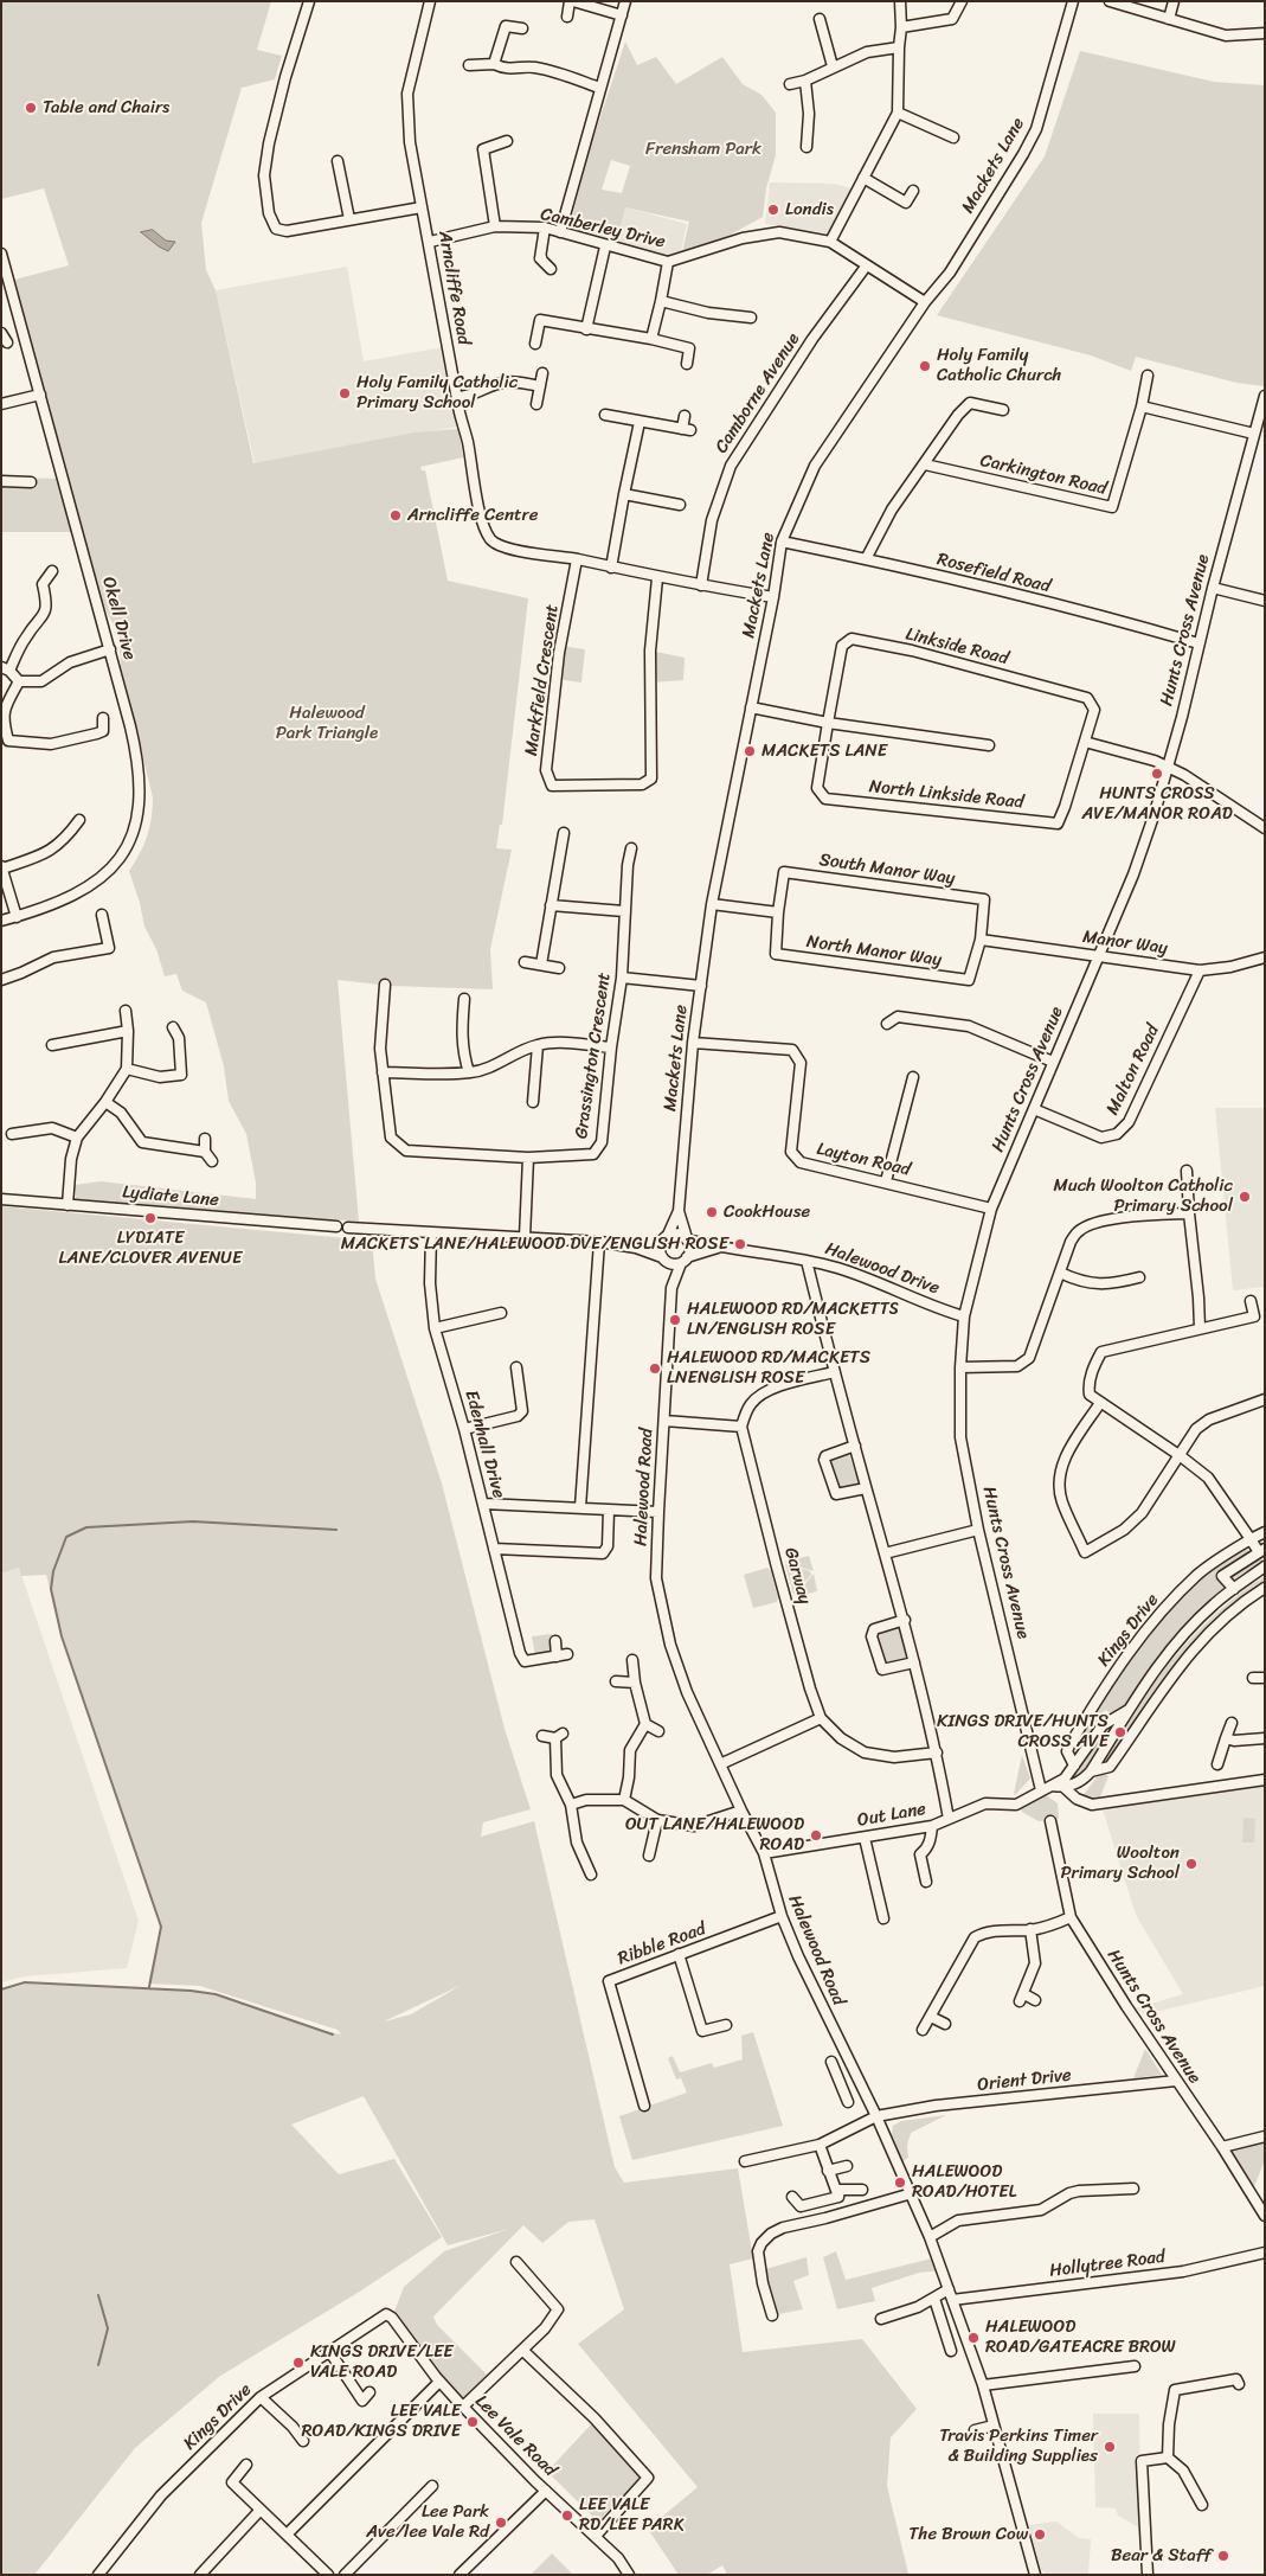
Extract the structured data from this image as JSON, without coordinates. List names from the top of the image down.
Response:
{
  "streets": {
    "street": [
      "Mackets Lane",
      "Camberley Drive",
      "Arncliffe Road",
      "Camborne Avenue",
      "Carkington Road",
      "Rosefield Road",
      "Okell Drive",
      "Hunts Cross Avenue",
      "Linkside Road",
      "Markfield Crescent",
      "North Linkside Road",
      "South Manor Way",
      "Manor Way",
      "North Manor Way",
      "Grassington Crescent",
      "Malton Road",
      "Layton Road",
      "Lydiate Lane",
      "Halewood Drive",
      "Edenhall Drive",
      "Halewood Road",
      "Garway",
      "Kings Drive",
      "Out Lane",
      "Ribble Road",
      "Orient Drive",
      "Hollytree Road",
      "Lee Vale Road"
    ]
  },
  "crossings": [
    ["Mackets Lane", "Camberley Drive"],
    ["Mackets Lane", "Arncliffe Road"],
    ["Mackets Lane", "Rosefield Road"],
    ["Mackets Lane", "Layton Road"],
    ["Mackets Lane", "Halewood Drive"],
    ["Mackets Lane", "Halewood Road"],
    ["Camberley Drive", "Arncliffe Road"],
    ["Camberley Drive", "Camborne Avenue"],
    ["Arncliffe Road", "Camborne Avenue"],
    ["Arncliffe Road", "Markfield Crescent"],
    ["Rosefield Road", "Hunts Cross Avenue"],
    ["Hunts Cross Avenue", "Manor Way"],
    ["Hunts Cross Avenue", "Malton Road"],
    ["Hunts Cross Avenue", "Layton Road"],
    ["Hunts Cross Avenue", "Halewood Drive"],
    ["Hunts Cross Avenue", "Out Lane"],
    ["Hunts Cross Avenue", "Orient Drive"],
    ["Linkside Road", "North Linkside Road"],
    ["South Manor Way", "Manor Way"],
    ["South Manor Way", "North Manor Way"],
    ["Manor Way", "North Manor Way"],
    ["Manor Way", "Malton Road"],
    ["Halewood Drive", "Halewood Road"],
    ["Halewood Road", "Out Lane"],
    ["Halewood Road", "Ribble Road"],
    ["Halewood Road", "Orient Drive"],
    ["Halewood Road", "Hollytree Road"],
    ["Kings Drive", "Lee Vale Road"]
  ],
  "parks": ["Frensham Park", "Halewood Park Triangle"],
  "places": [
    "Table and Chairs",
    "Londis",
    "Holy Family Catholic Church",
    "Holy Family Catholic Primary School",
    "Arncliffe Centre",
    "MACKETS LANE",
    "HUNTS CROSS AVE/MANOR ROAD",
    "Much Woolton Catholic Primary School",
    "CookHouse",
    "LYDIATE LANE/CLOVER AVENUE",
    "MACKETS LANE/HALEWOOD DVE/ENGLISH ROSE",
    "HALEWOOD RD/MACKETTS LN/ENGLISH ROSE",
    "HALEWOOD RD/MACKETS LNENGLISH ROSE",
    "KINGS DRIVE/HUNTS CROSS AVE",
    "OUT LANE/HALEWOOD ROAD",
    "Woolton Primary School",
    "HALEWOOD ROAD/HOTEL",
    "HALEWOOD ROAD/GATEACRE BROW",
    "KINGS DRIVE/LEE VALE ROAD",
    "LEE VALE ROAD/KINGS DRIVE",
    "Travis Perkins Timer & Building Supplies",
    "LEE VALE RD/LEE PARK",
    "Lee Park Ave/lee Vale Rd",
    "The Brown Cow",
    "Bear & Staff"
  ]
}
